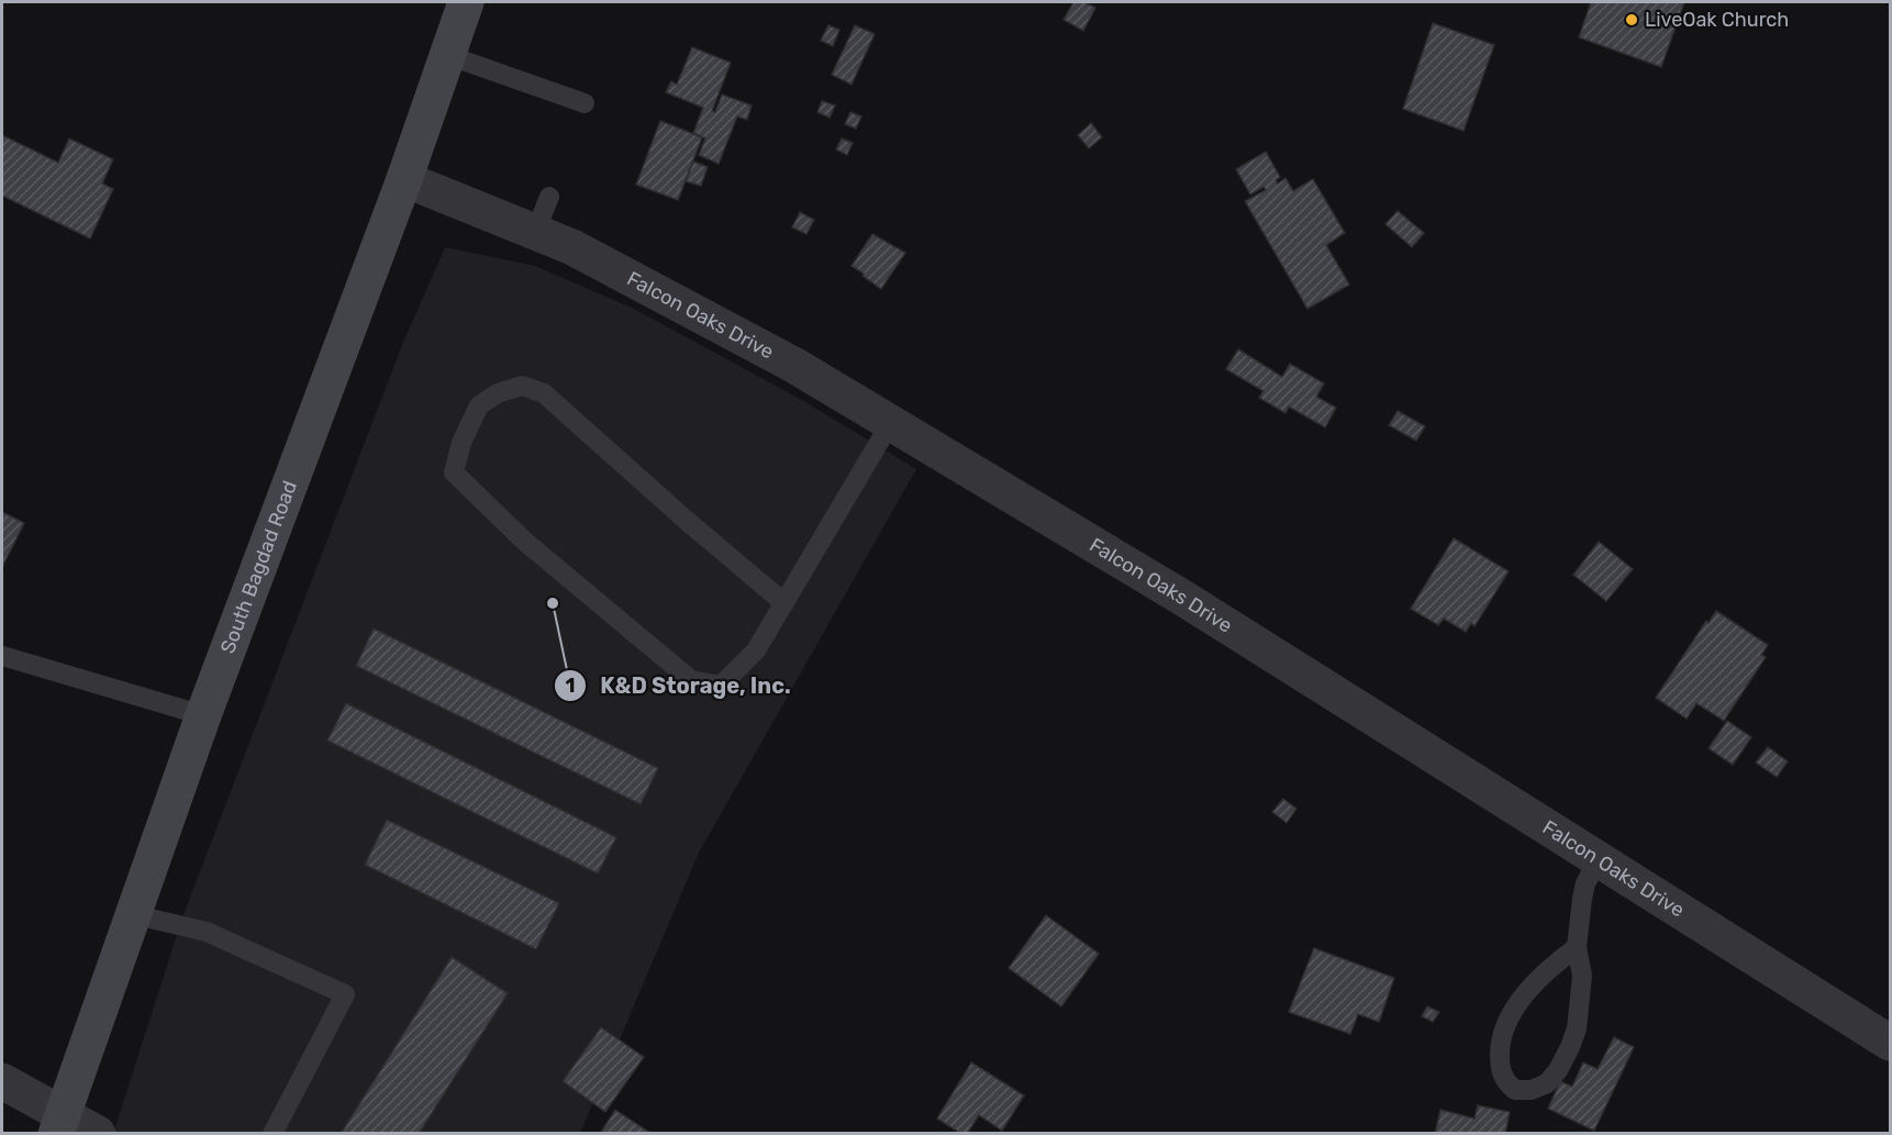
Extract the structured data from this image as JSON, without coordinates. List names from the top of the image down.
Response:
{
  "streets": {
    "main road": ["South Bagdad Road"],
    "street": ["Falcon Oaks Drive"]
  },
  "crossings": [
    ["Falcon Oaks Drive", "South Bagdad Road"]
  ],
  "places": ["LiveOak Church", "K&D Storage, Inc."]
}
